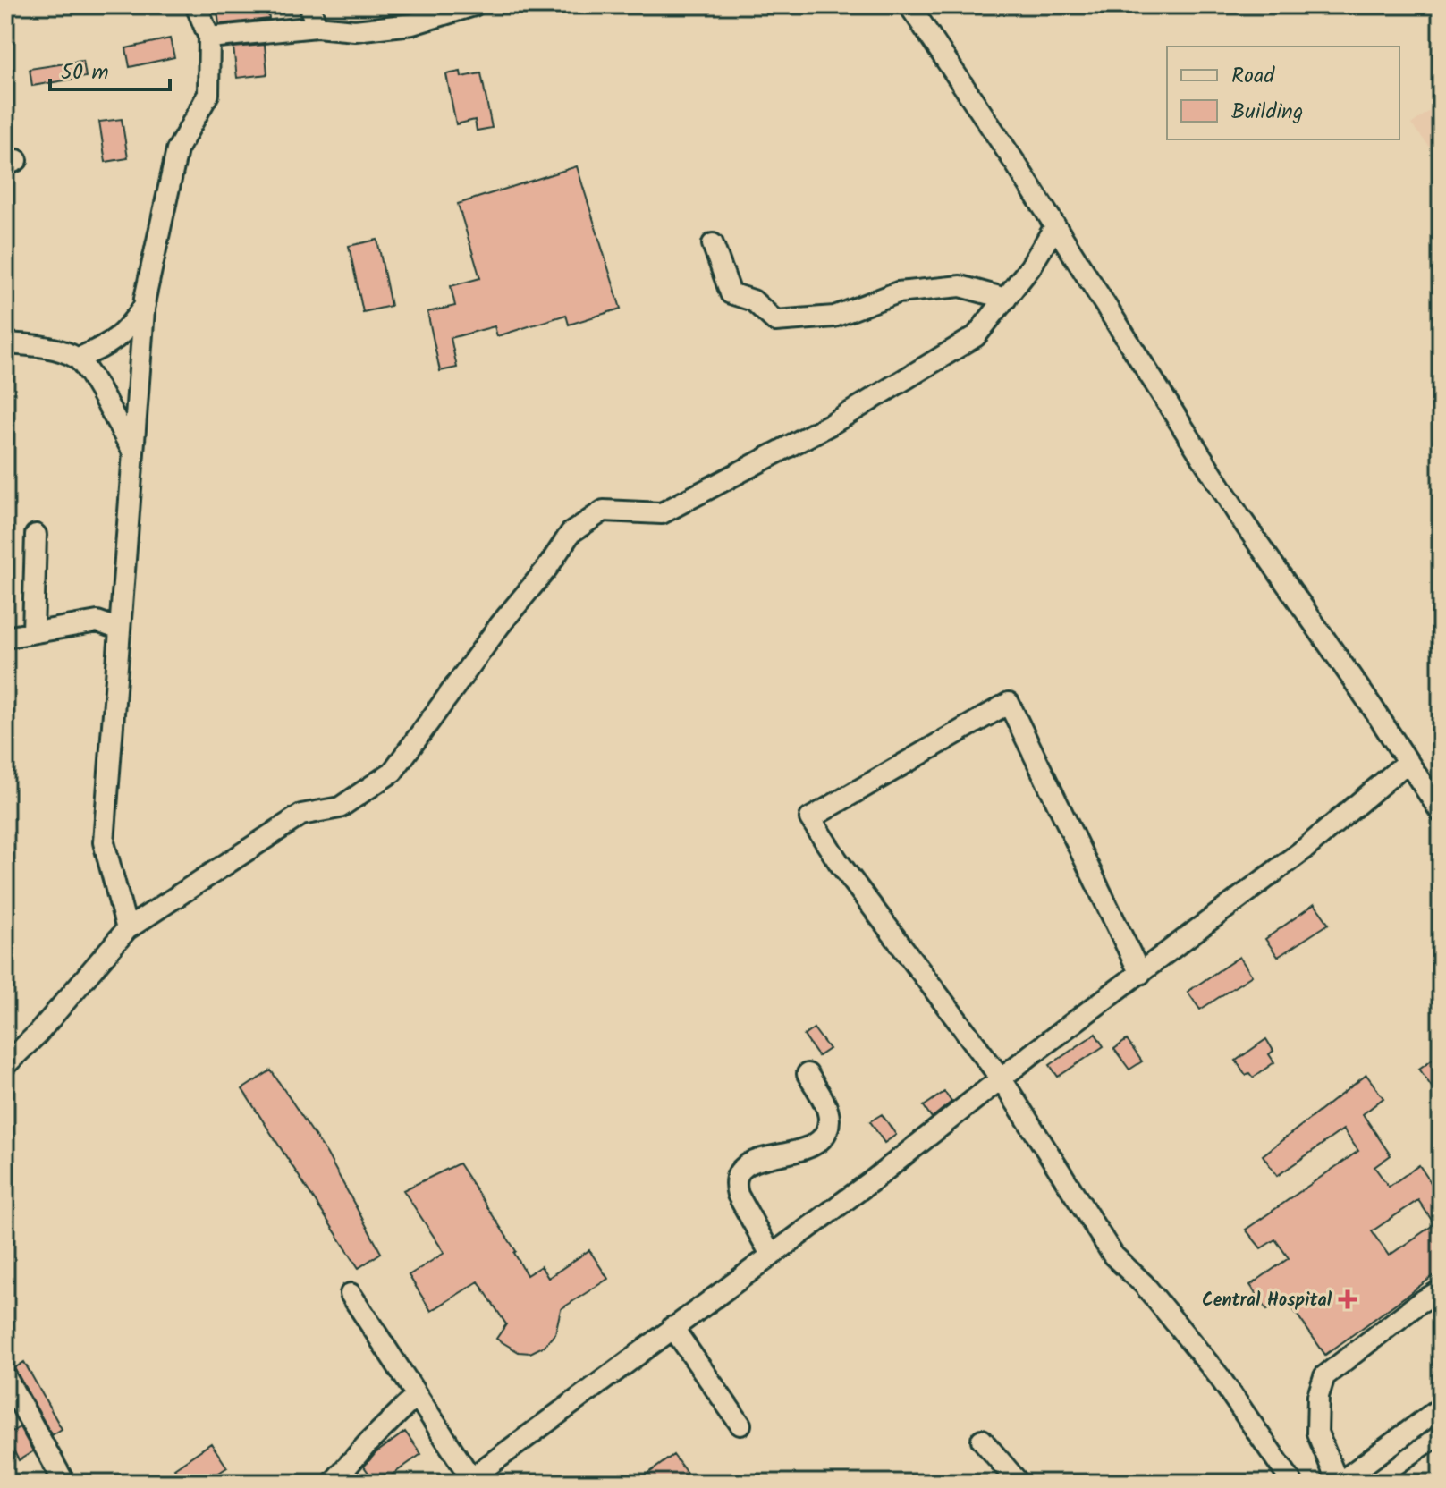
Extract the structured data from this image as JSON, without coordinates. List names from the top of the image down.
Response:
{
  "places": {
    "health": ["Central Hospital"]
  },
  "legend": ["Road", "Building"],
  "scale_bar": "50 m"
}
